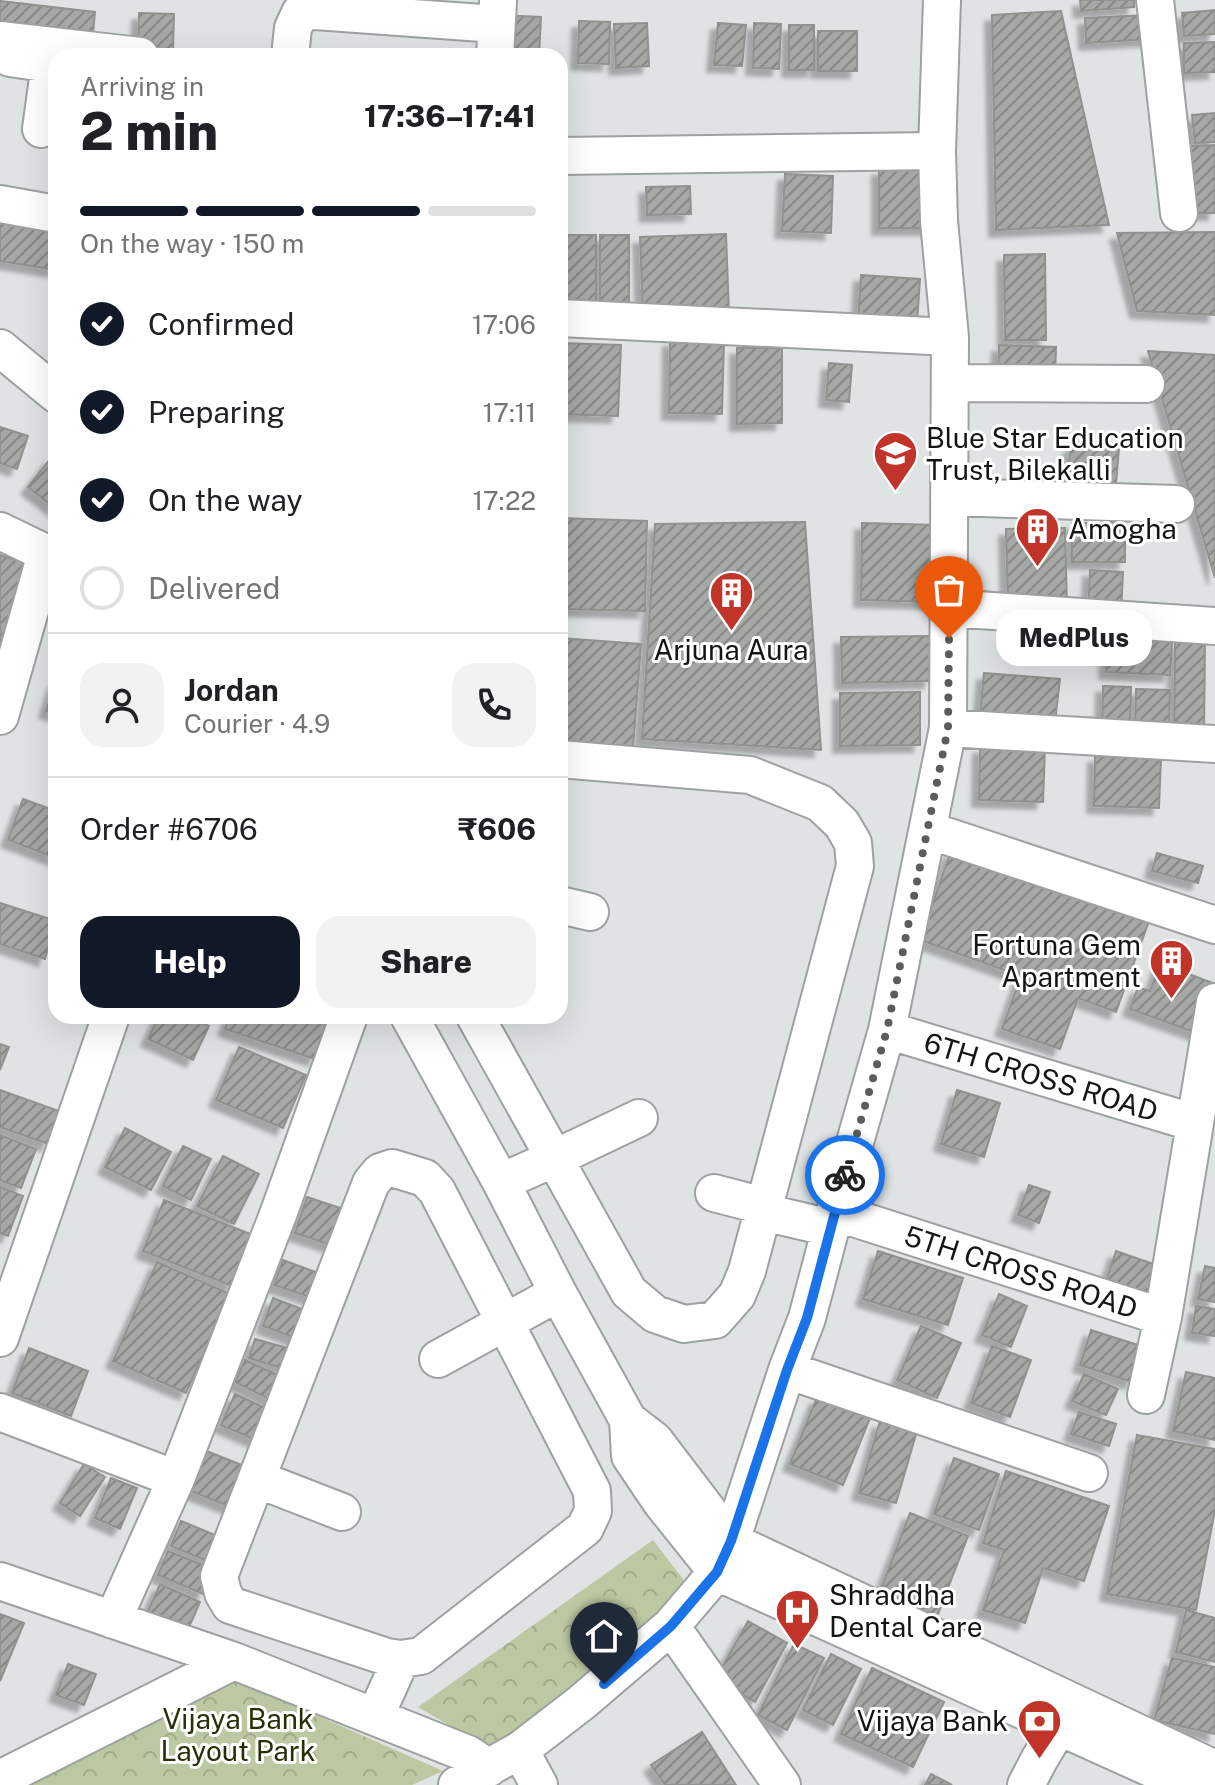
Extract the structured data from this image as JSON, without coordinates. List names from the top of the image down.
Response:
{
  "streets": {
    "street": ["6TH CROSS ROAD", "5TH CROSS ROAD"]
  },
  "parks": ["Vijaya Bank Layout Park"],
  "places": {
    "school or university": ["Blue Star Education Trust, Bilekalli"],
    "building": ["Amogha", "Arjuna Aura", "Fortuna Gem Apartment"],
    "other": ["MedPlus"],
    "hospital": ["Shraddha Dental Care"],
    "bank": ["Vijaya Bank"]
  },
  "page": {
    "heading": ["2 min", "Arriving in", "17:36–17:41"],
    "panel": [
      "Jordan",
      "Courier · 4.9",
      "Order #6706",
      "₹606"
    ],
    "bar": "On the way · 150 m",
    "list": [
      ["Confirmed", "17:06"],
      ["Preparing", "17:11"],
      ["On the way", "17:22"],
      "Delivered"
    ],
    "bubble": "MedPlus",
    "buttons": ["Help", "Share"]
  }
}
